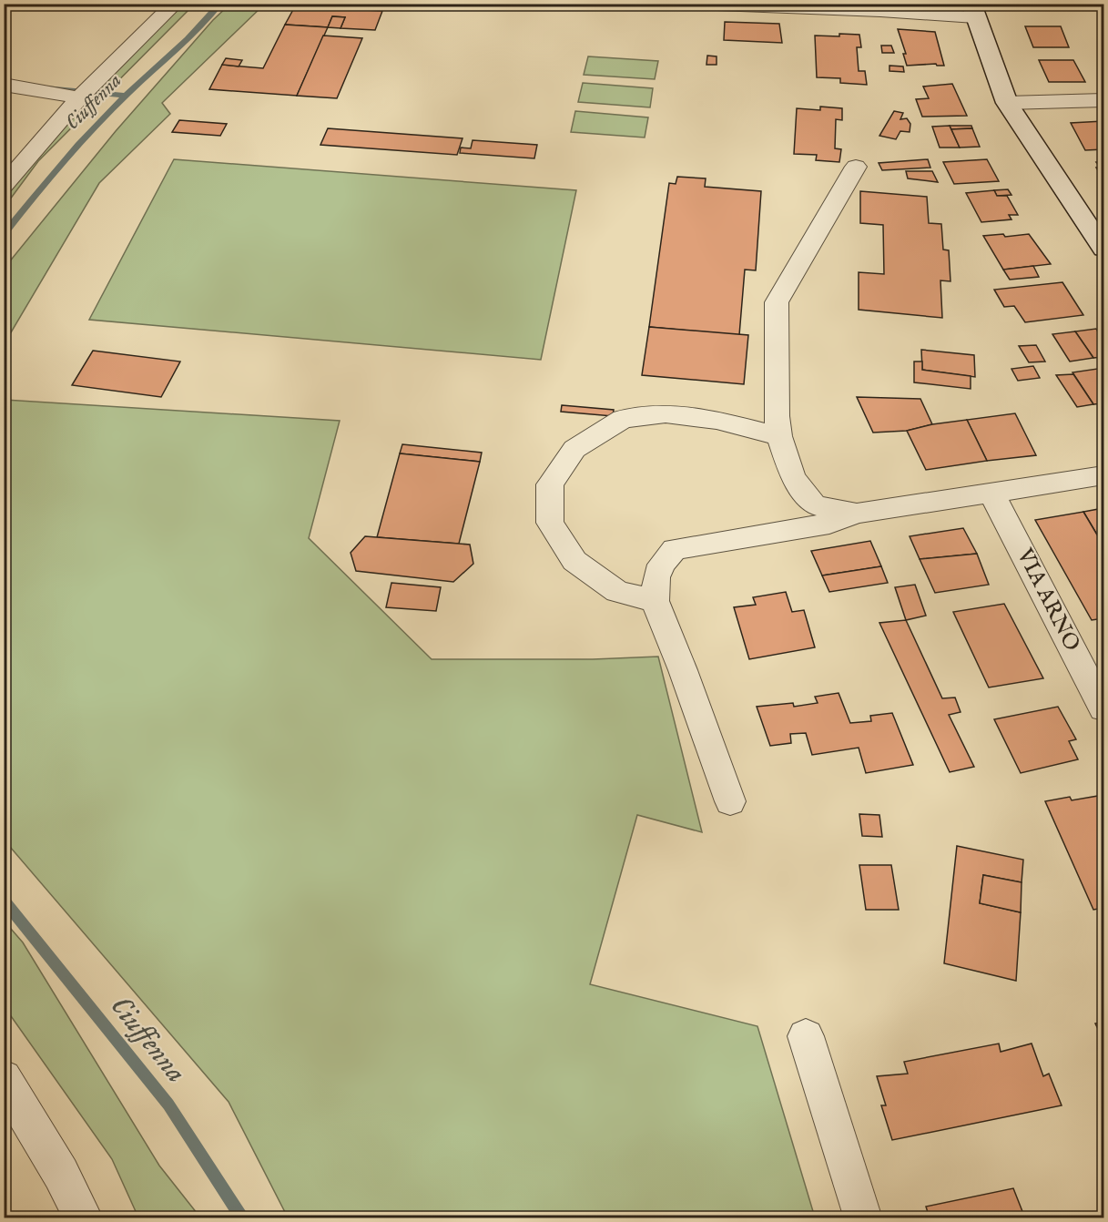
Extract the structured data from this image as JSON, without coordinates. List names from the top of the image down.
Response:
{
  "streets": {
    "street": ["VIA ARNO"]
  },
  "water": ["Ciuffenna"]
}
